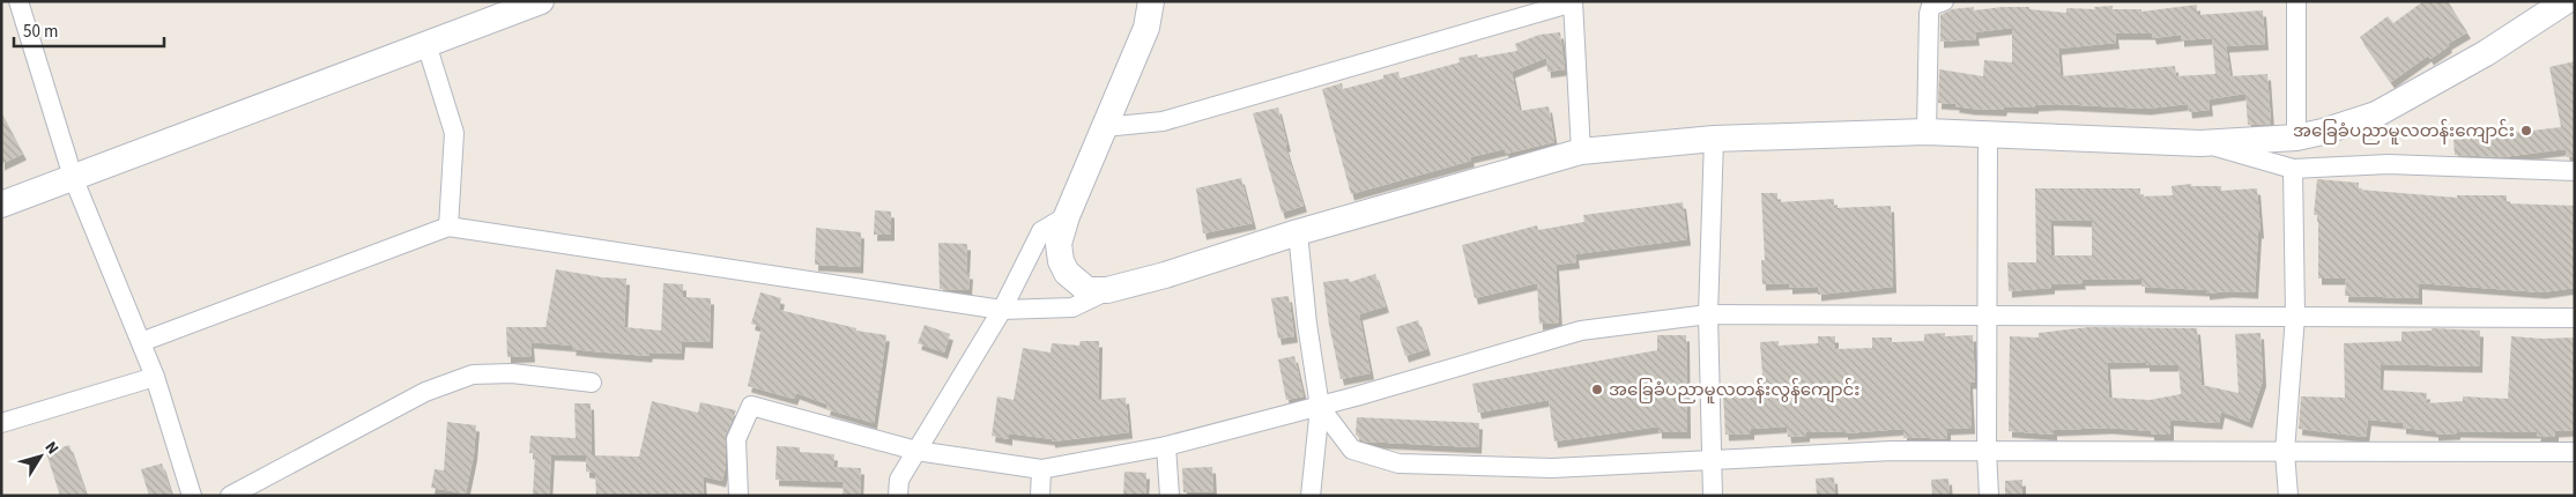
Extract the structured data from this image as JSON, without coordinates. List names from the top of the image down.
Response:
{
  "places": ["အခြေခံပညာမူလတန်းကျောင်း", "အခြေခံပညာမူလတန်းလွန်ကျောင်း"],
  "scale_bar": "50 m",
  "north": "top right"
}
